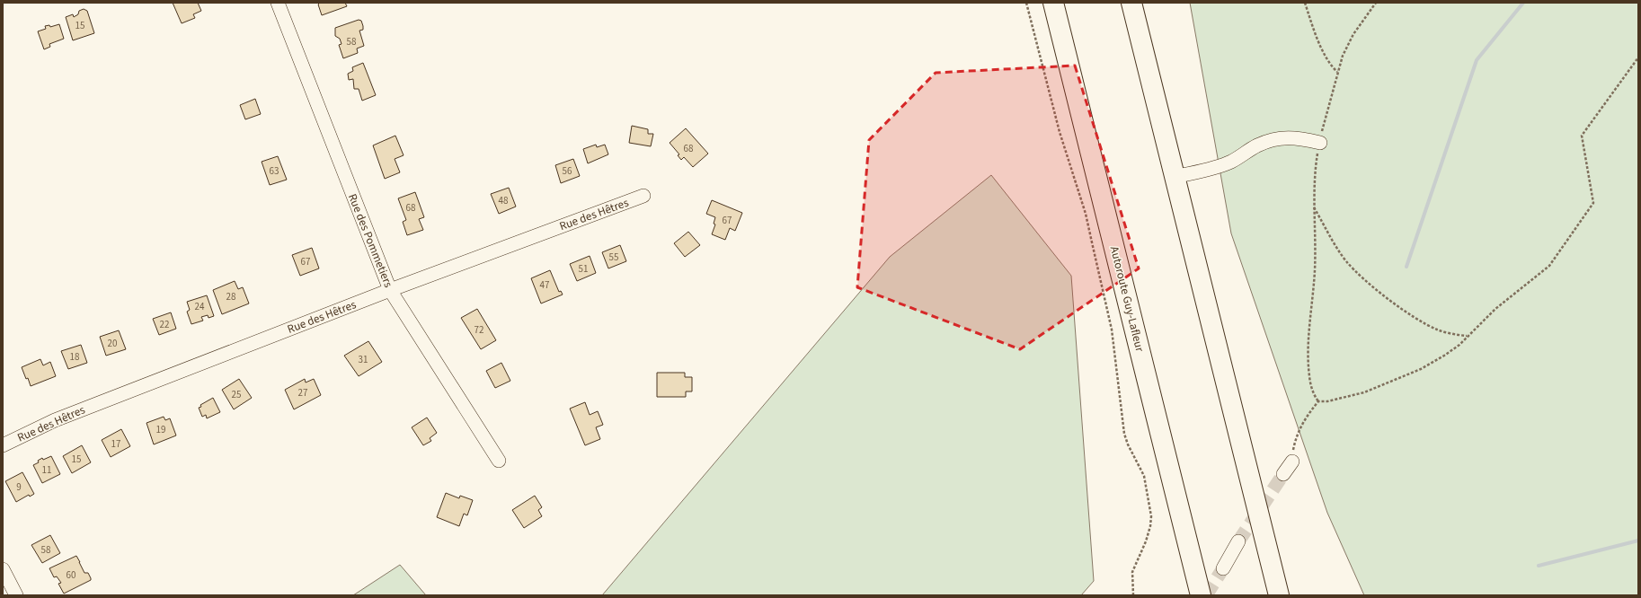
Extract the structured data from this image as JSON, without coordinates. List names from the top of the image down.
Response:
{
  "streets": {
    "highway": ["Autoroute Guy-Lafleur"],
    "street": ["Rue des Hêtres", "Rue des Pommetiers"]
  },
  "crossings": [
    ["Rue des Hêtres", "Rue des Pommetiers"]
  ],
  "house_numbers": [
    "15",
    "58",
    "68",
    "63",
    "56",
    "48",
    "68",
    "67",
    "55",
    "67",
    "51",
    "47",
    "28",
    "24",
    "22",
    "72",
    "20",
    "18",
    "31",
    "27",
    "25",
    "19",
    "17",
    "15",
    "11",
    "9",
    "58",
    "60"
  ]
}
